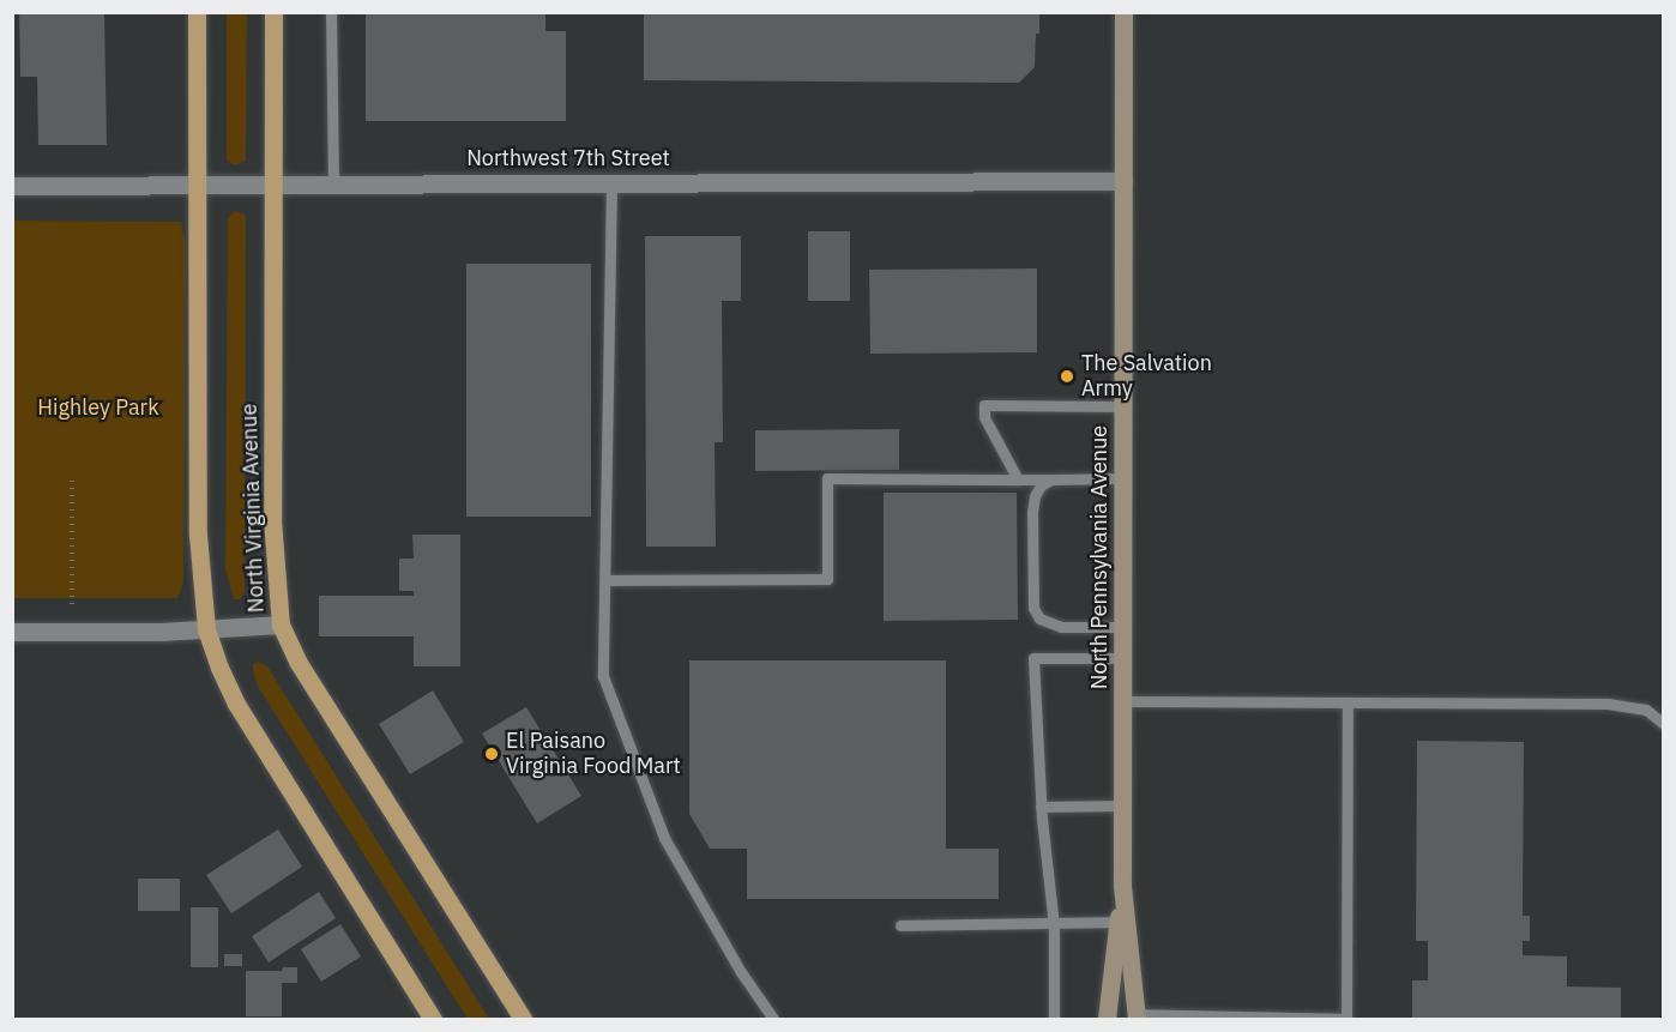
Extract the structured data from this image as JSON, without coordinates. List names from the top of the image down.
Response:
{
  "streets": {
    "main road": ["North Virginia Avenue", "North Pennsylvania Avenue"],
    "street": ["Northwest 7th Street"]
  },
  "crossings": [
    ["Northwest 7th Street", "North Virginia Avenue"],
    ["Northwest 7th Street", "North Pennsylvania Avenue"]
  ],
  "parks": ["Highley Park"],
  "places": ["The Salvation Army", "El Paisano Virginia Food Mart"]
}
